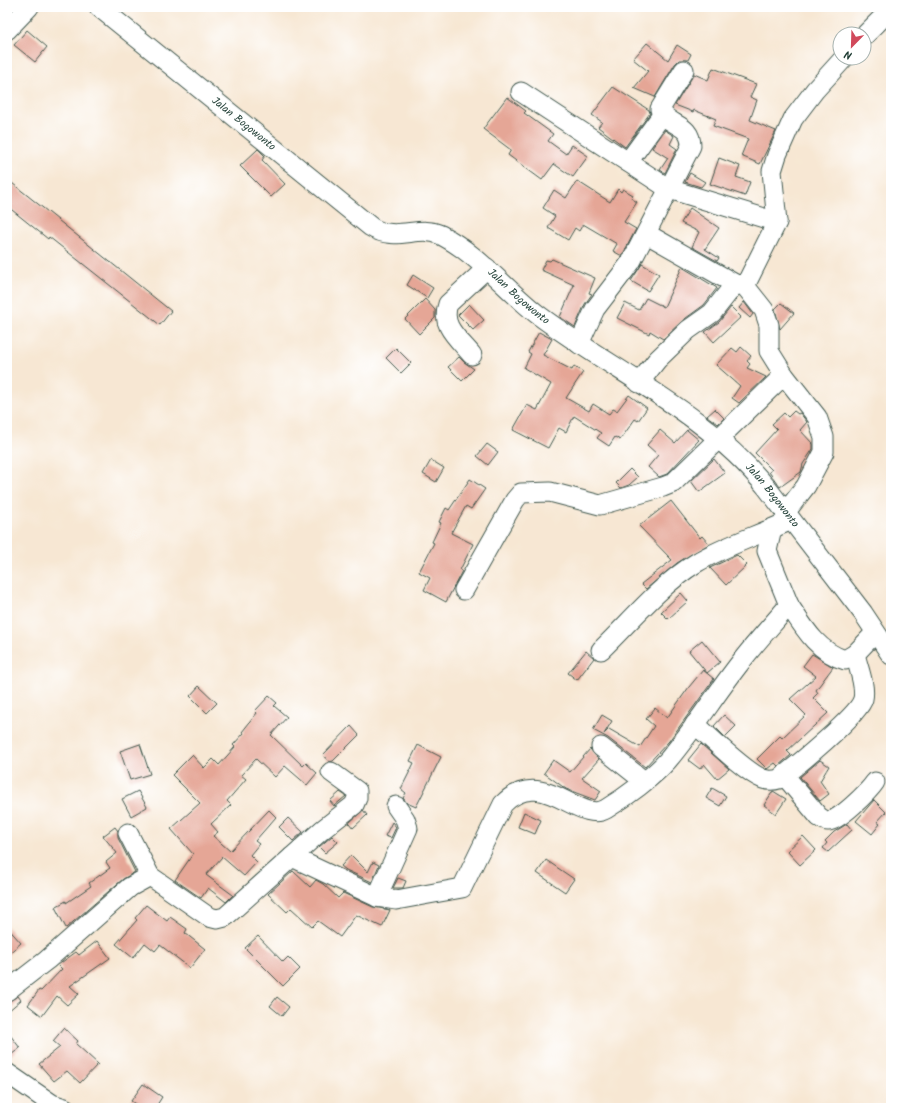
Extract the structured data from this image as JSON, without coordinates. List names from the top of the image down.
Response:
{
  "streets": {
    "street": ["Jalan Bogowonto"]
  },
  "north": "bottom left"
}
